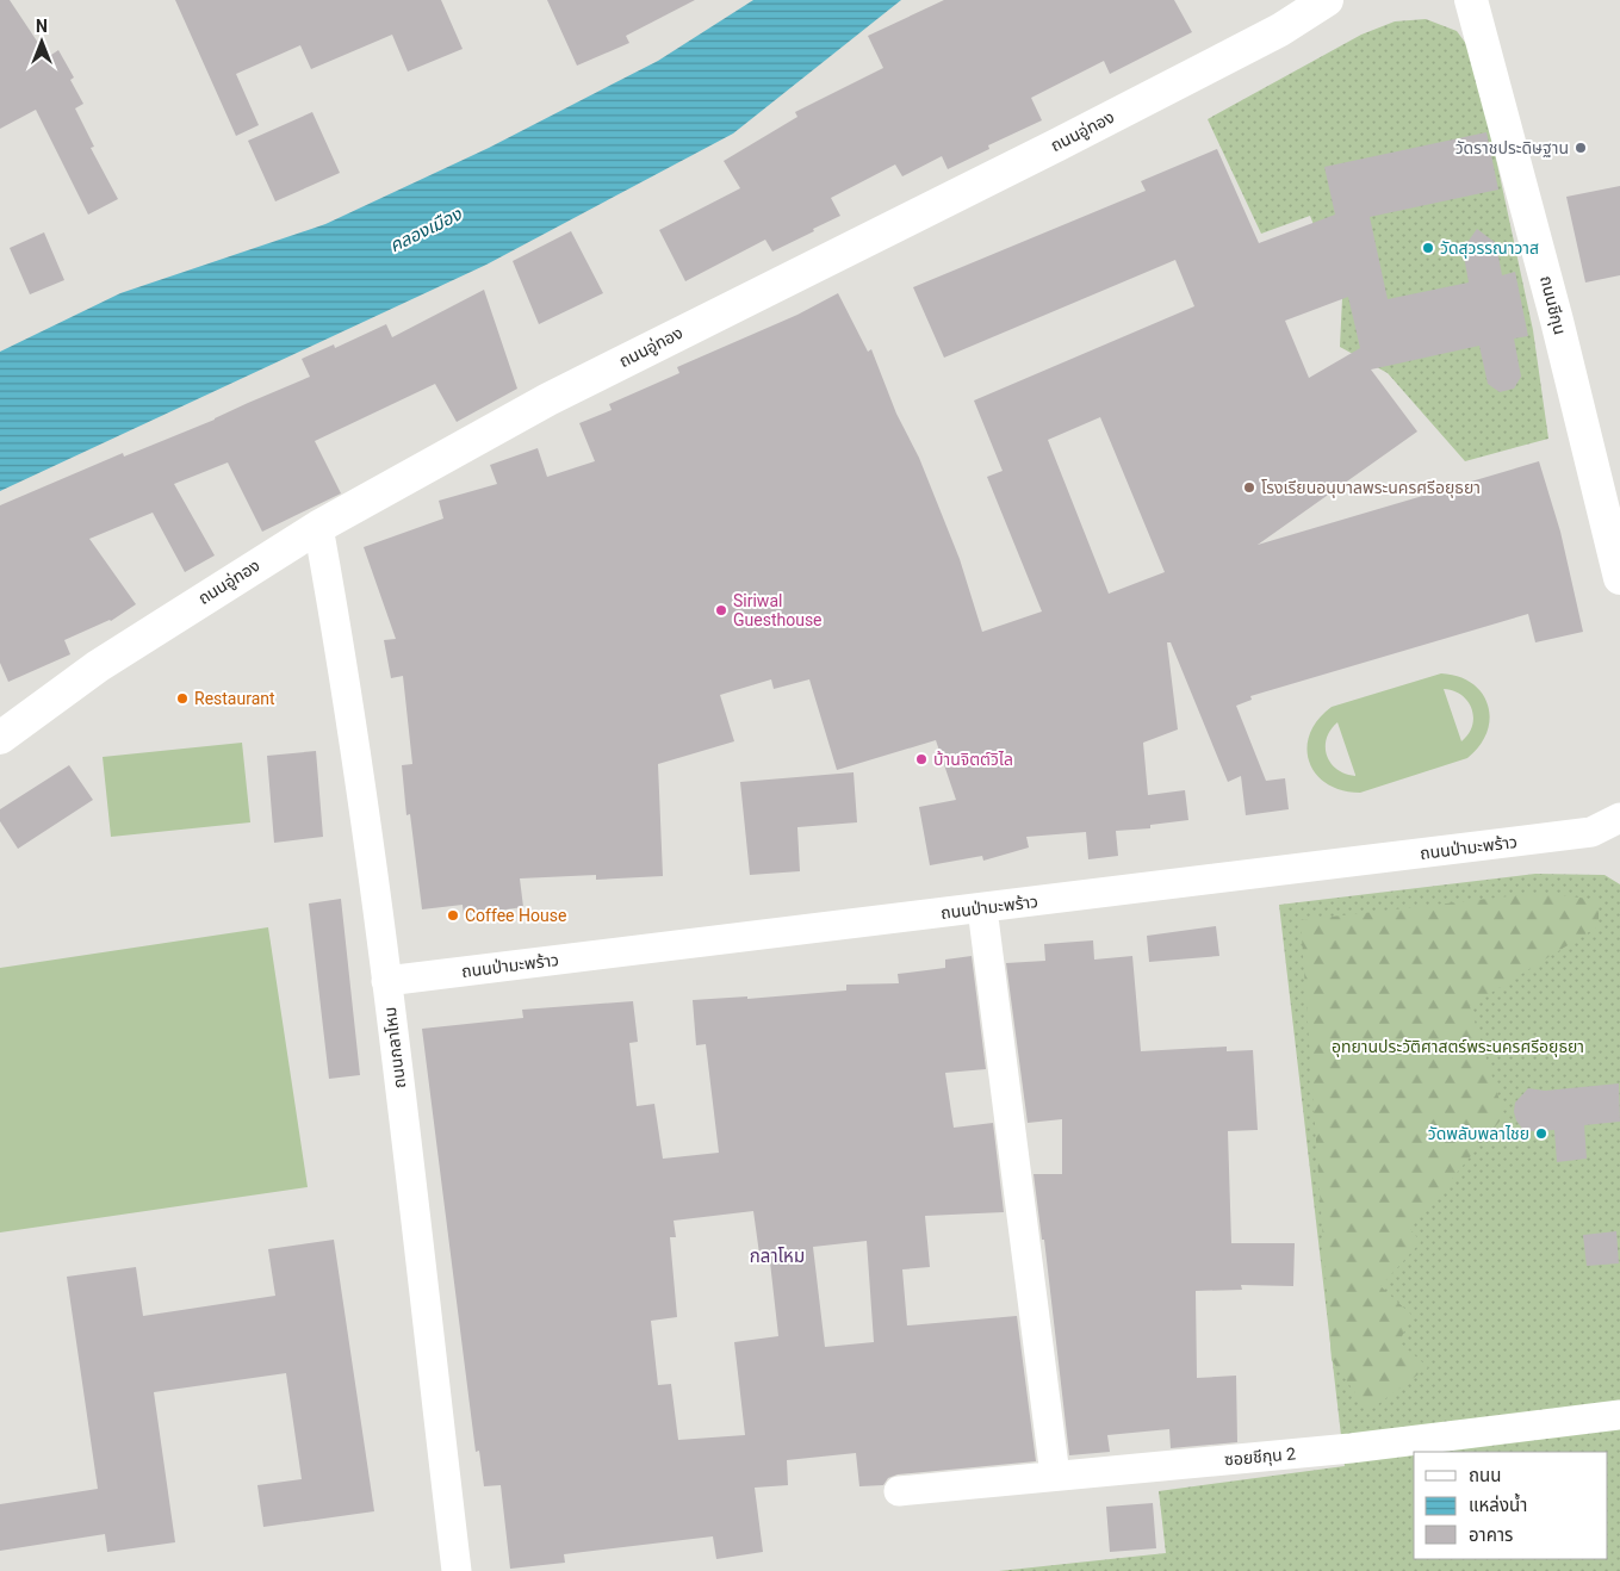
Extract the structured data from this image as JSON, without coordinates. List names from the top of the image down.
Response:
{
  "streets": {
    "main road": ["ถนนอู่ทอง", "ถนนชีกุน"],
    "street": ["ถนนป่ามะพร้าว", "ถนนกลาโหม", "ซอยชีกุน 2"]
  },
  "crossings": [
    ["ถนนอู่ทอง", "ถนนกลาโหม"],
    ["ถนนป่ามะพร้าว", "ถนนกลาโหม"]
  ],
  "districts": ["กลาโหม"],
  "water": ["คลองเมือง"],
  "parks": ["อุทยานประวัติศาสตร์พระนครศรีอยุธยา"],
  "places": [
    "วัดราชประดิษฐาน",
    "วัดสุวรรณาวาส",
    "โรงเรียนอนุบาลพระนครศรีอยุธยา",
    "Siriwal Guesthouse",
    "Restaurant",
    "บ้านจิตต์วิไล",
    "Coffee House",
    "วัดพลับพลาไชย"
  ],
  "legend": ["ถนน", "แหล่งน้ำ", "อาคาร"],
  "north": "top"
}
